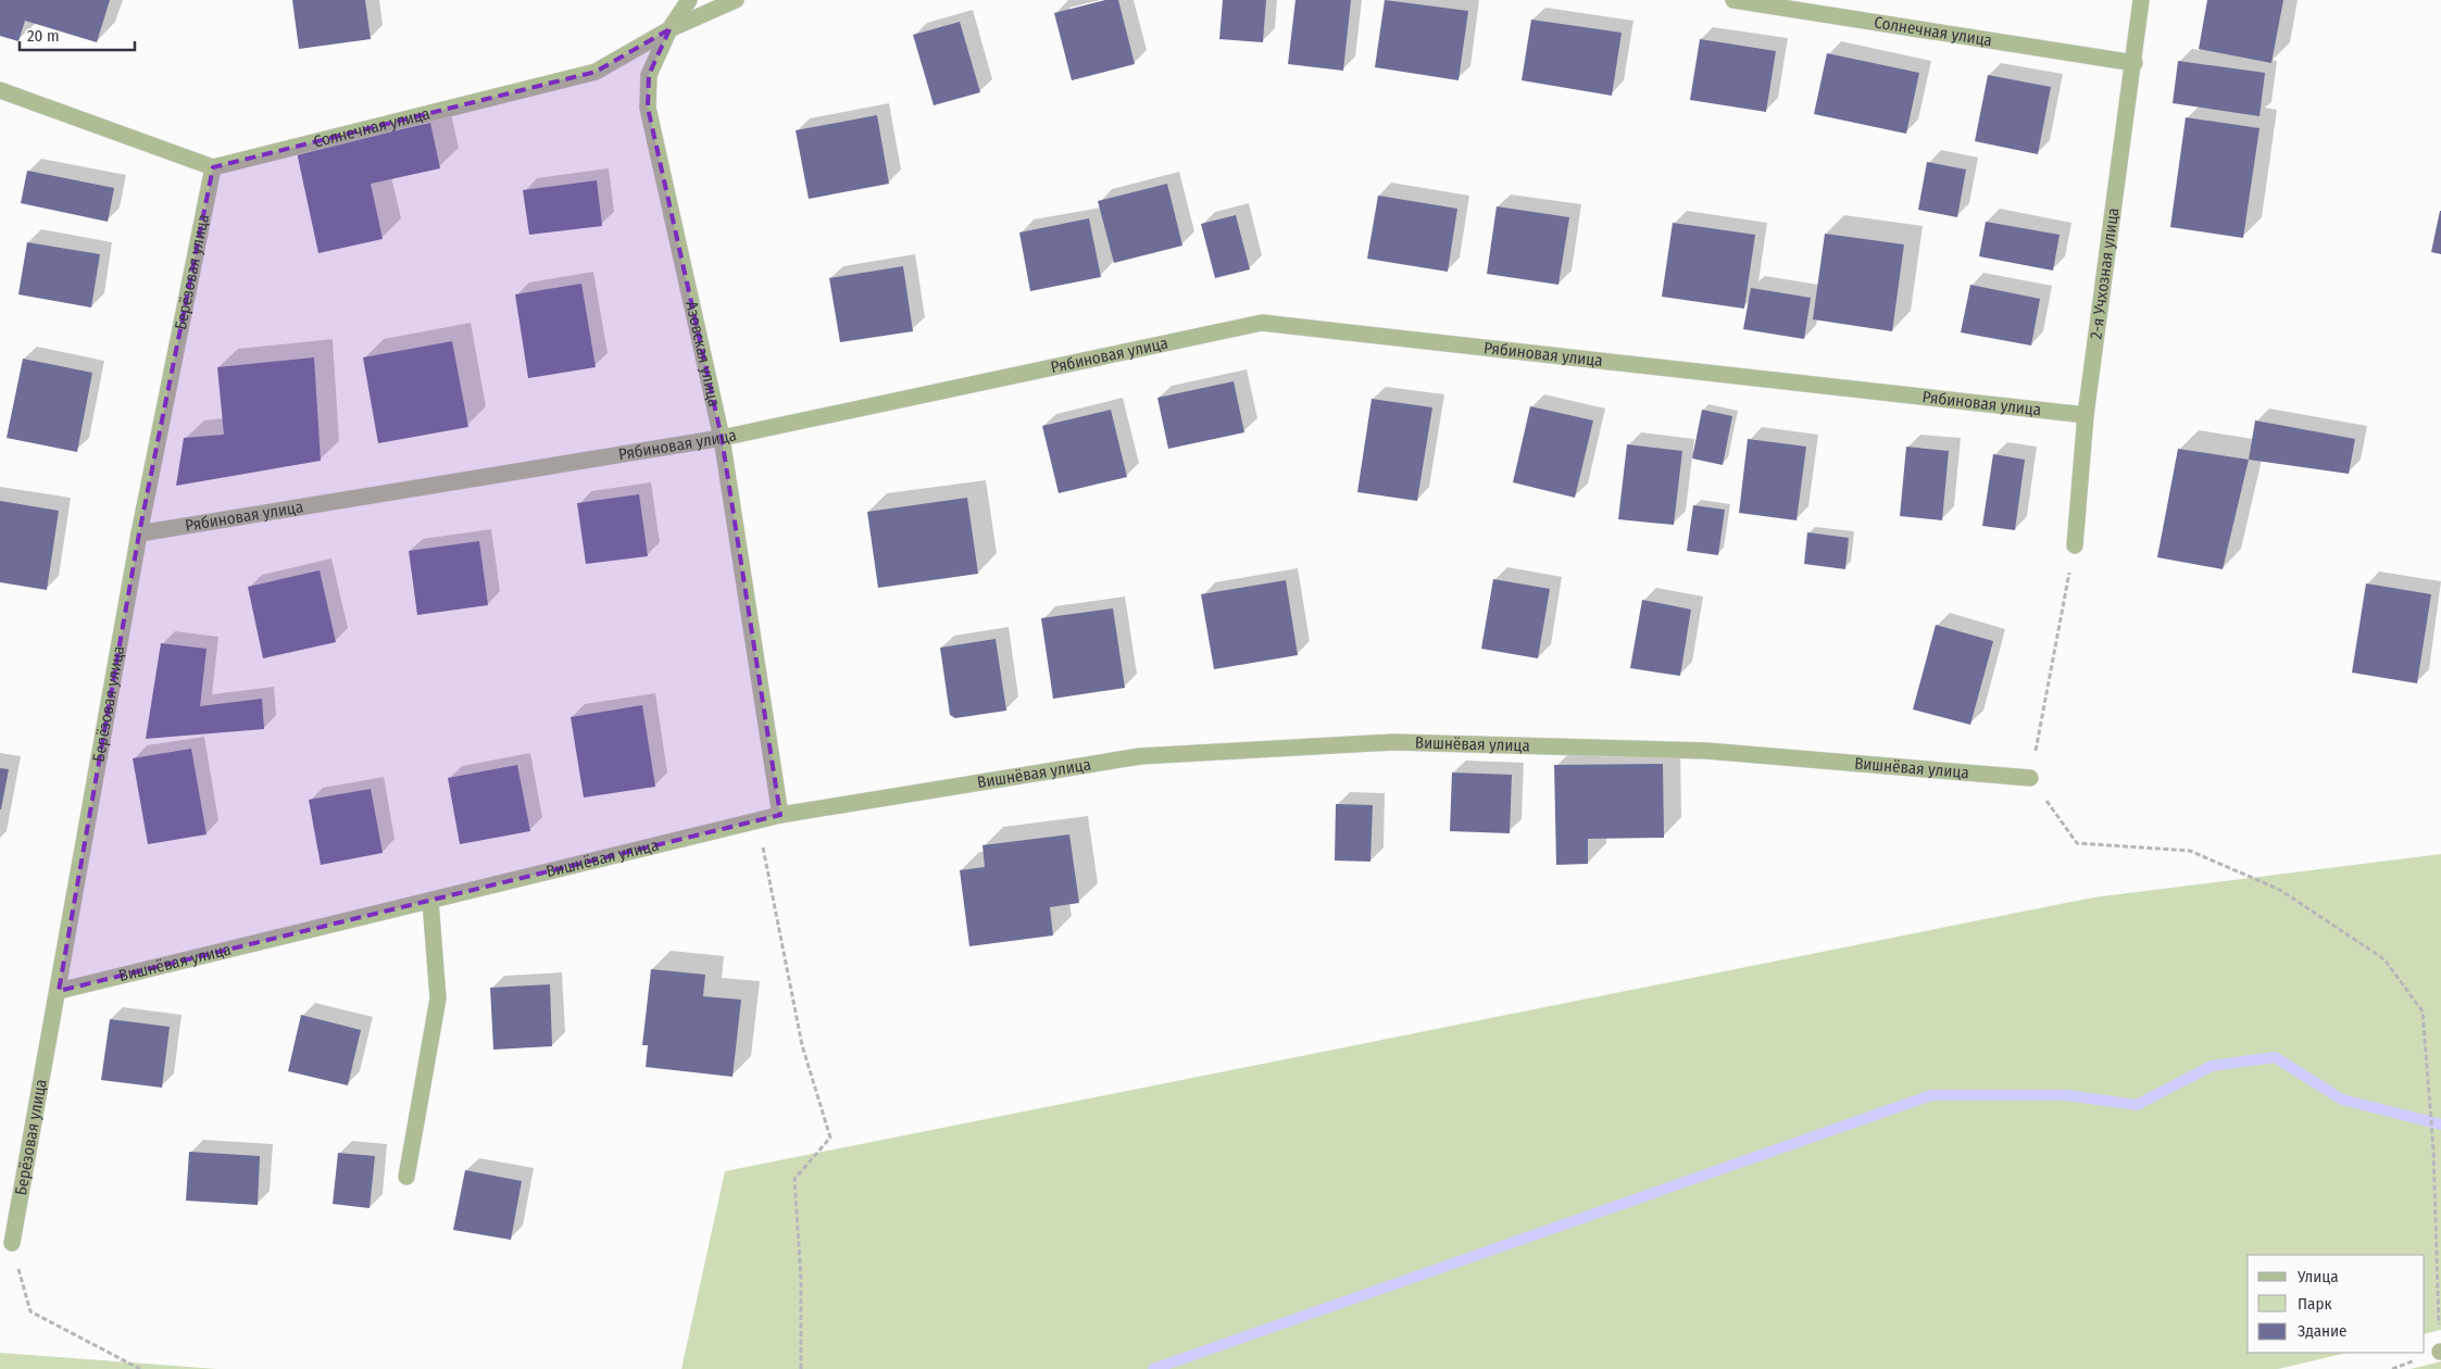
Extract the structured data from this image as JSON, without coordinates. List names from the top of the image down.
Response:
{
  "streets": {
    "street": [
      "Солнечная улица",
      "Берёзовая улица",
      "2-я Учхозная улица",
      "Азовская улица",
      "Рябиновая улица",
      "Вишнёвая улица"
    ]
  },
  "crossings": [
    ["Солнечная улица", "Берёзовая улица"],
    ["Солнечная улица", "2-я Учхозная улица"],
    ["Солнечная улица", "Азовская улица"],
    ["Берёзовая улица", "Рябиновая улица"],
    ["Берёзовая улица", "Вишнёвая улица"],
    ["2-я Учхозная улица", "Рябиновая улица"],
    ["Азовская улица", "Рябиновая улица"],
    ["Азовская улица", "Вишнёвая улица"]
  ],
  "legend": ["Улица", "Парк", "Здание"],
  "scale_bar": "20 m"
}
